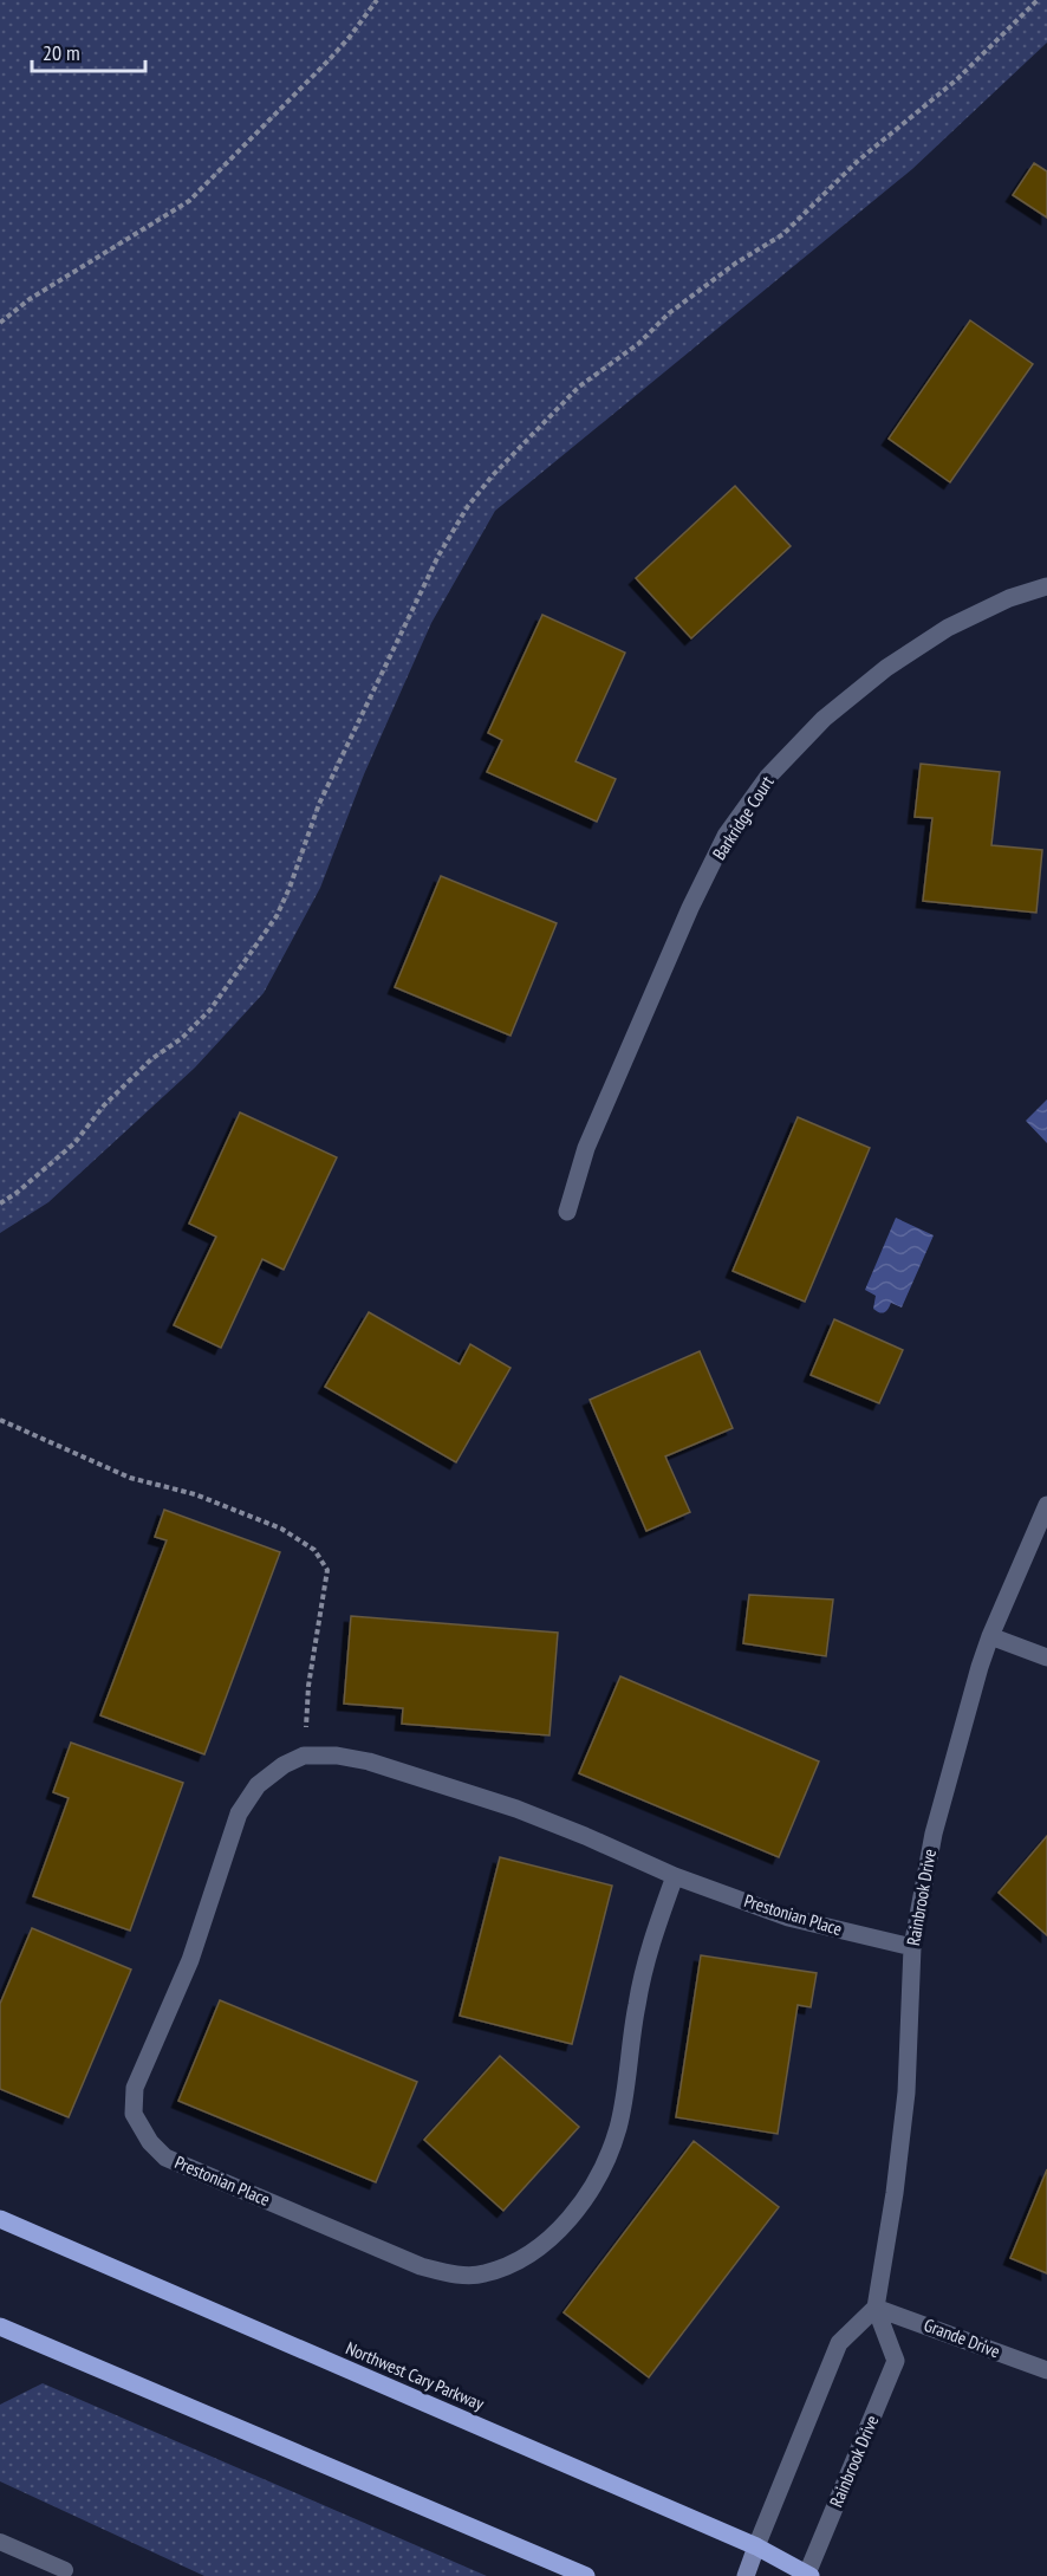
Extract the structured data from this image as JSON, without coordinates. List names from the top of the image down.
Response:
{
  "streets": {
    "main road": ["Northwest Cary Parkway"],
    "street": [
      "Barkridge Court",
      "Rainbrook Drive",
      "Prestonian Place",
      "Grande Drive"
    ]
  },
  "crossings": [
    ["Rainbrook Drive", "Prestonian Place"],
    ["Rainbrook Drive", "Grande Drive"],
    ["Rainbrook Drive", "Northwest Cary Parkway"]
  ],
  "scale_bar": "20 m"
}
